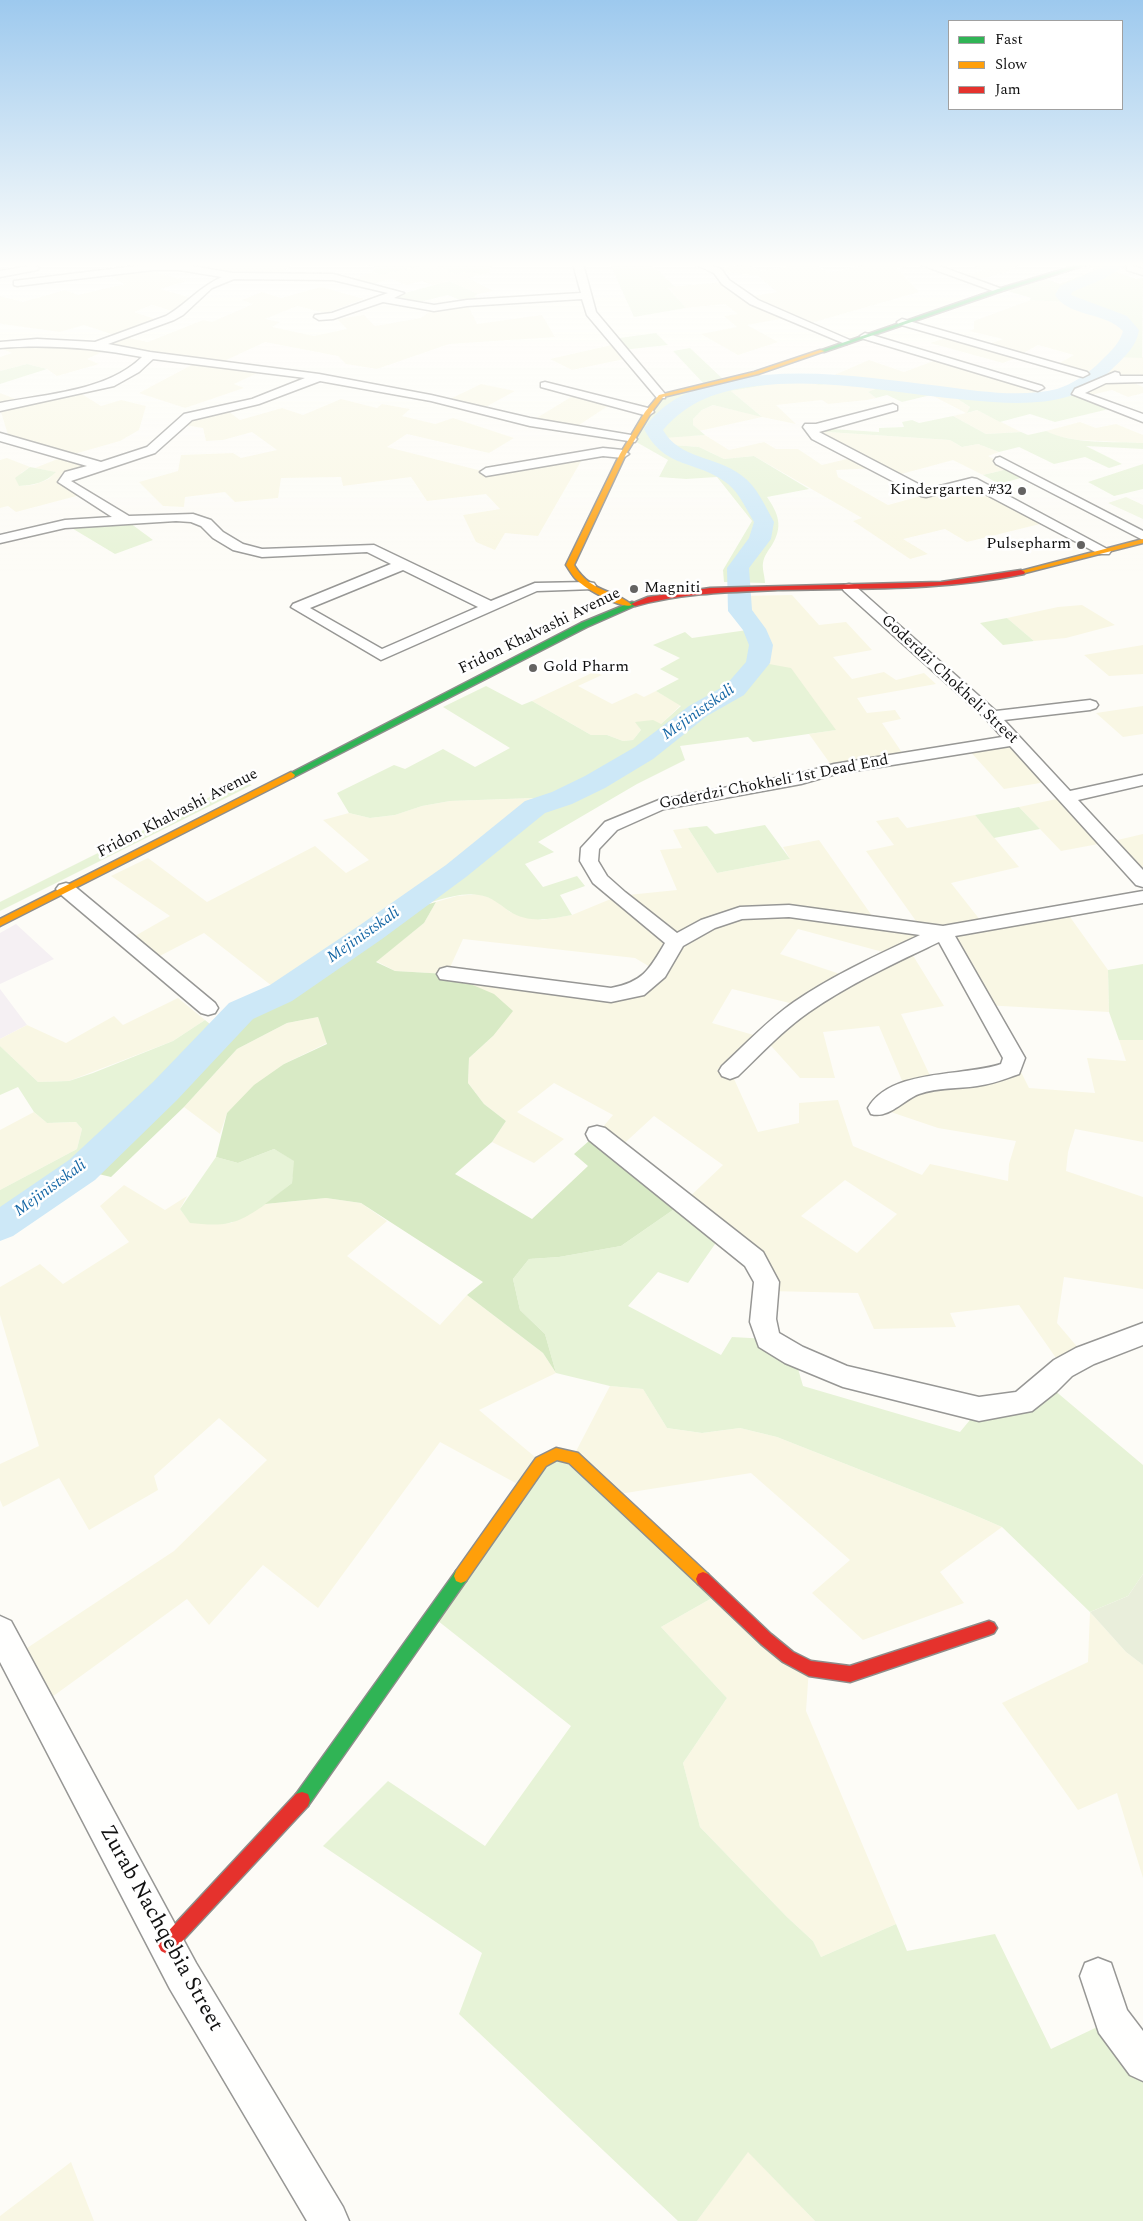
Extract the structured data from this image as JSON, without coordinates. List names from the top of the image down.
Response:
{
  "streets": {
    "main road": ["Fridon Khalvashi Avenue"],
    "street": ["Goderdzi Chokheli Street", "Goderdzi Chokheli 1st Dead End", "Zurab Nachqebia Street"]
  },
  "crossings": [
    ["Fridon Khalvashi Avenue", "Goderdzi Chokheli Street"],
    ["Goderdzi Chokheli Street", "Goderdzi Chokheli 1st Dead End"]
  ],
  "water": ["Mejinistskali"],
  "places": [
    "Kindergarten #32",
    "Pulsepharm",
    "Magniti",
    "Gold Pharm"
  ],
  "legend": ["Fast", "Slow", "Jam"]
}
